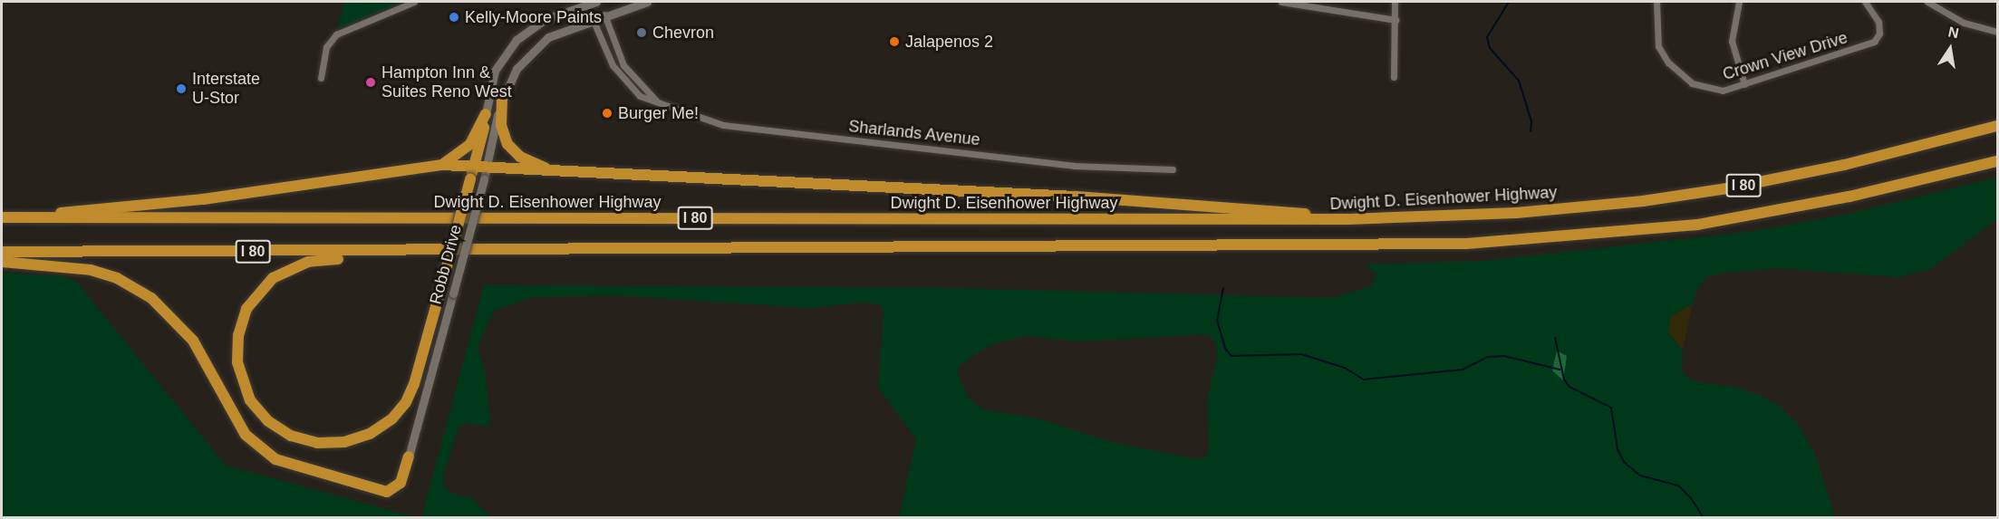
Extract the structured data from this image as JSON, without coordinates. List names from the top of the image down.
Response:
{
  "streets": {
    "highway": ["I 80", "Dwight D. Eisenhower Highway"],
    "main road": ["Sharlands Avenue", "Robb Drive"],
    "street": ["Crown View Drive"]
  },
  "crossings": [
    ["Sharlands Avenue", "Robb Drive"]
  ],
  "places": [
    "Kelly-Moore Paints",
    "Chevron",
    "Jalapenos 2",
    "Hampton Inn & Suites Reno West",
    "Interstate U-Stor",
    "Burger Me!"
  ],
  "north": "top"
}
